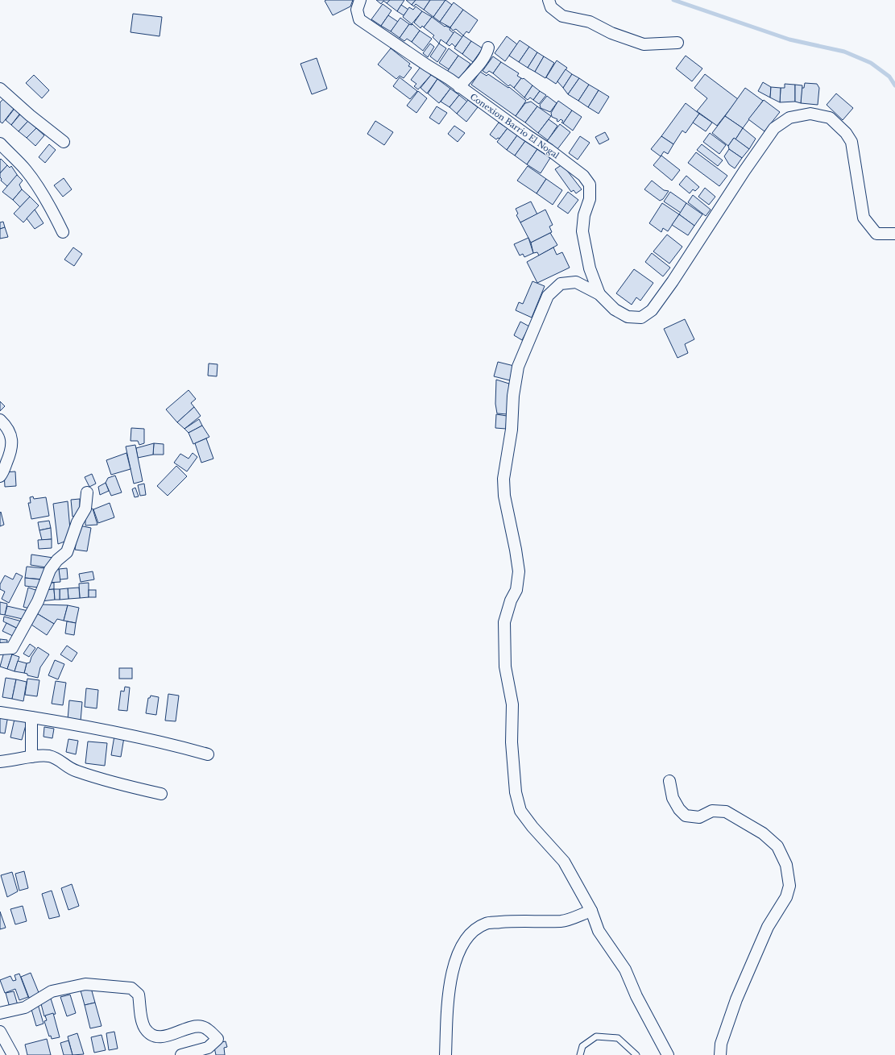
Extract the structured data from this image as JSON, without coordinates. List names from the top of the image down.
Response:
{
  "streets": {
    "street": ["Conexion Barrio El Nogal"]
  }
}
